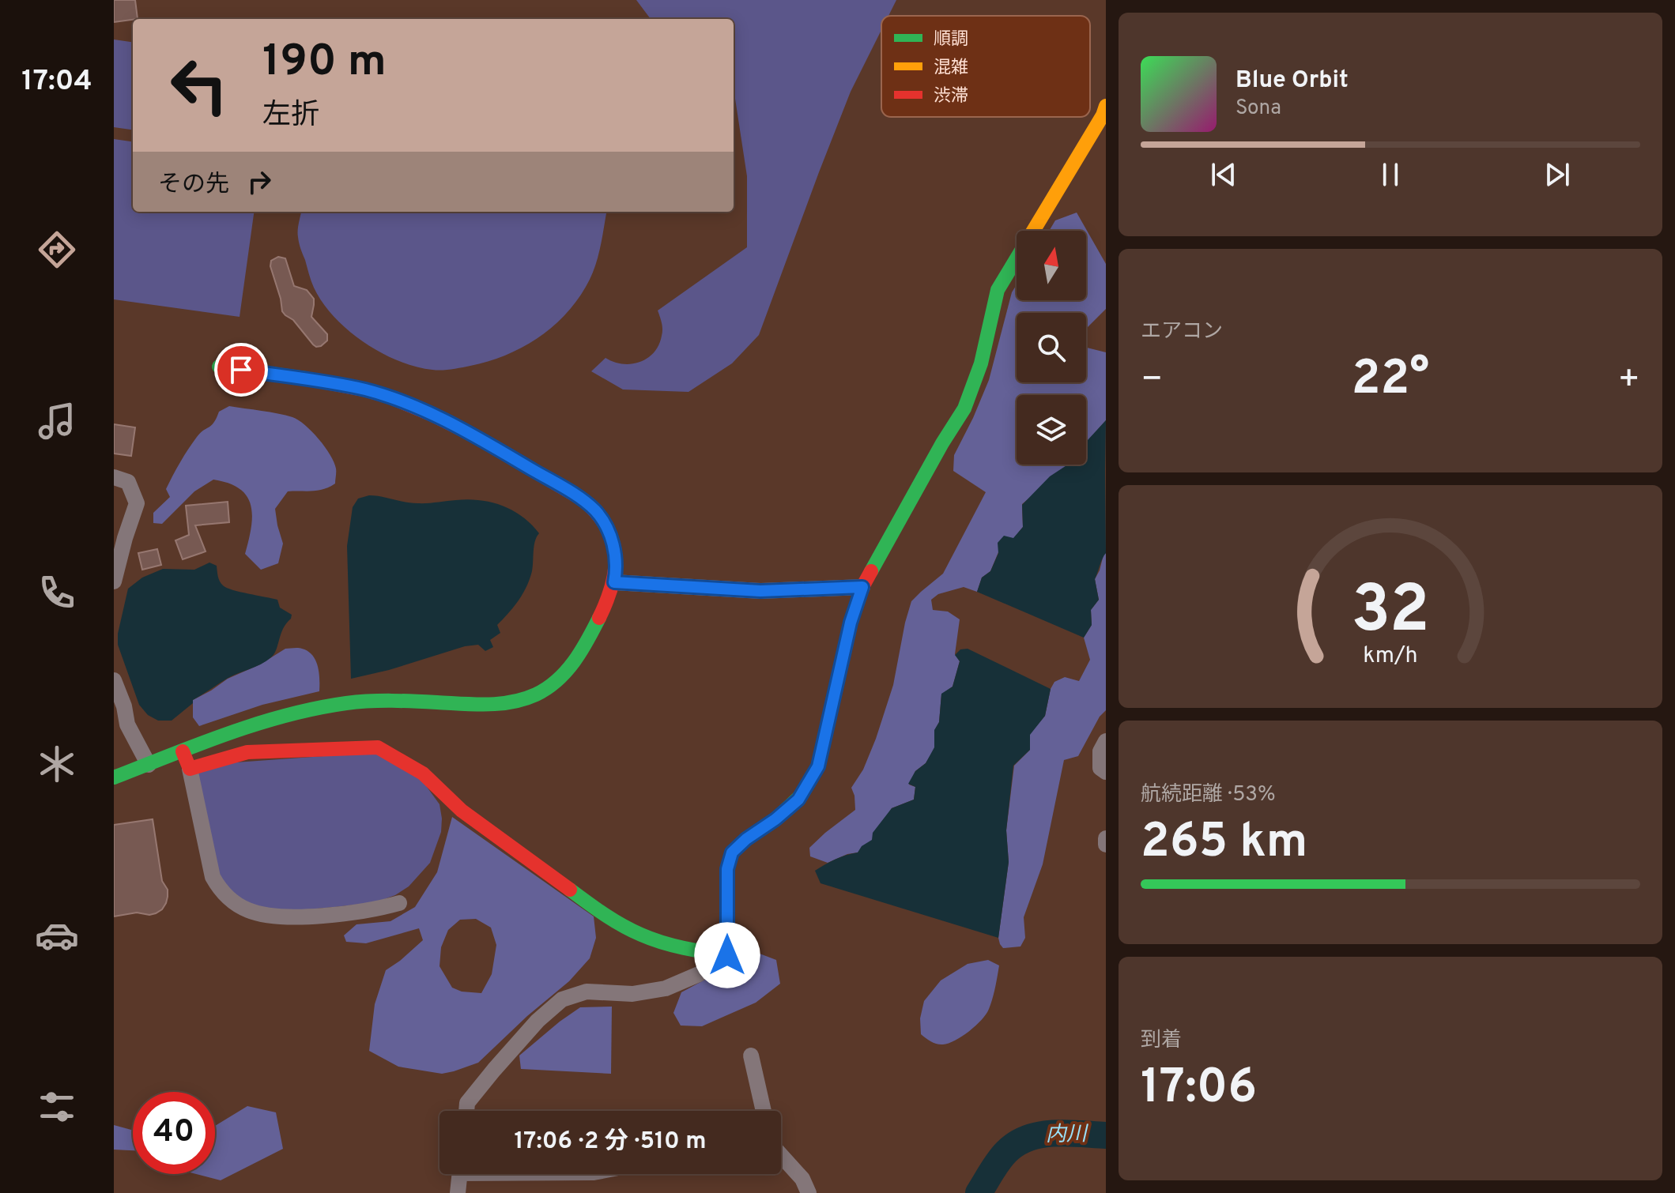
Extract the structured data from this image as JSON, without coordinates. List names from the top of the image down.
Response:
{
  "water": ["内川"],
  "legend": ["順調", "混雑", "渋滞"],
  "north": "top",
  "page": {
    "tabs": "17:04",
    "turn": ["190 m", "左折"],
    "song": ["Blue Orbit", "Sona"],
    "then": "その先",
    "tile": [
      "エアコン",
      ["航続距離 · 53%", "265 km"],
      ["到着", "17:06"]
    ],
    "heat": ["−", "22°", "+"],
    "limit": "40",
    "trip": "17:06 · 2 分 · 510 m",
    "gauge": ["32", "km/h"]
  }
}
